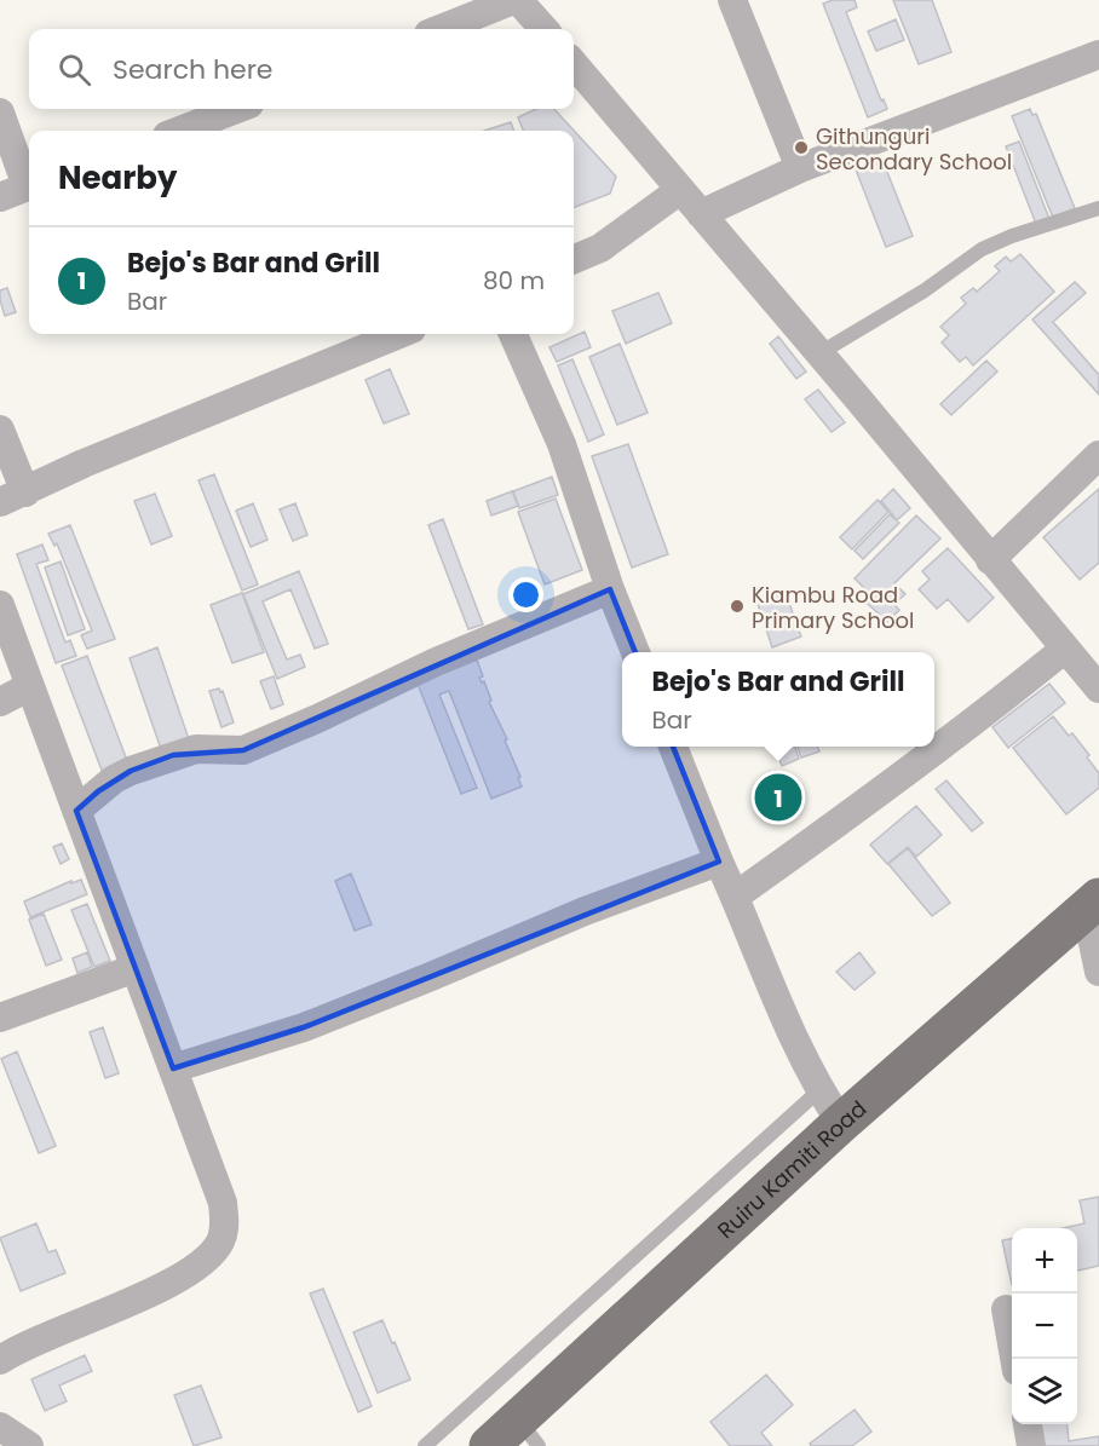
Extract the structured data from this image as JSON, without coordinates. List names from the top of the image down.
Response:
{
  "streets": {
    "main road": ["Ruiru Kamiti Road"]
  },
  "places": ["Githunguri Secondary School", "Kiambu Road Primary School"],
  "page": {
    "search": "Search here",
    "heading": "Nearby",
    "list": [
      {
        "mark": "1",
        "name": "Bejo's Bar and Grill",
        "note": "Bar",
        "value": "80 m"
      }
    ],
    "popup": ["Bejo's Bar and Grill", "Bar"],
    "pins": "1",
    "map_buttons": ["+", "−"]
  }
}
